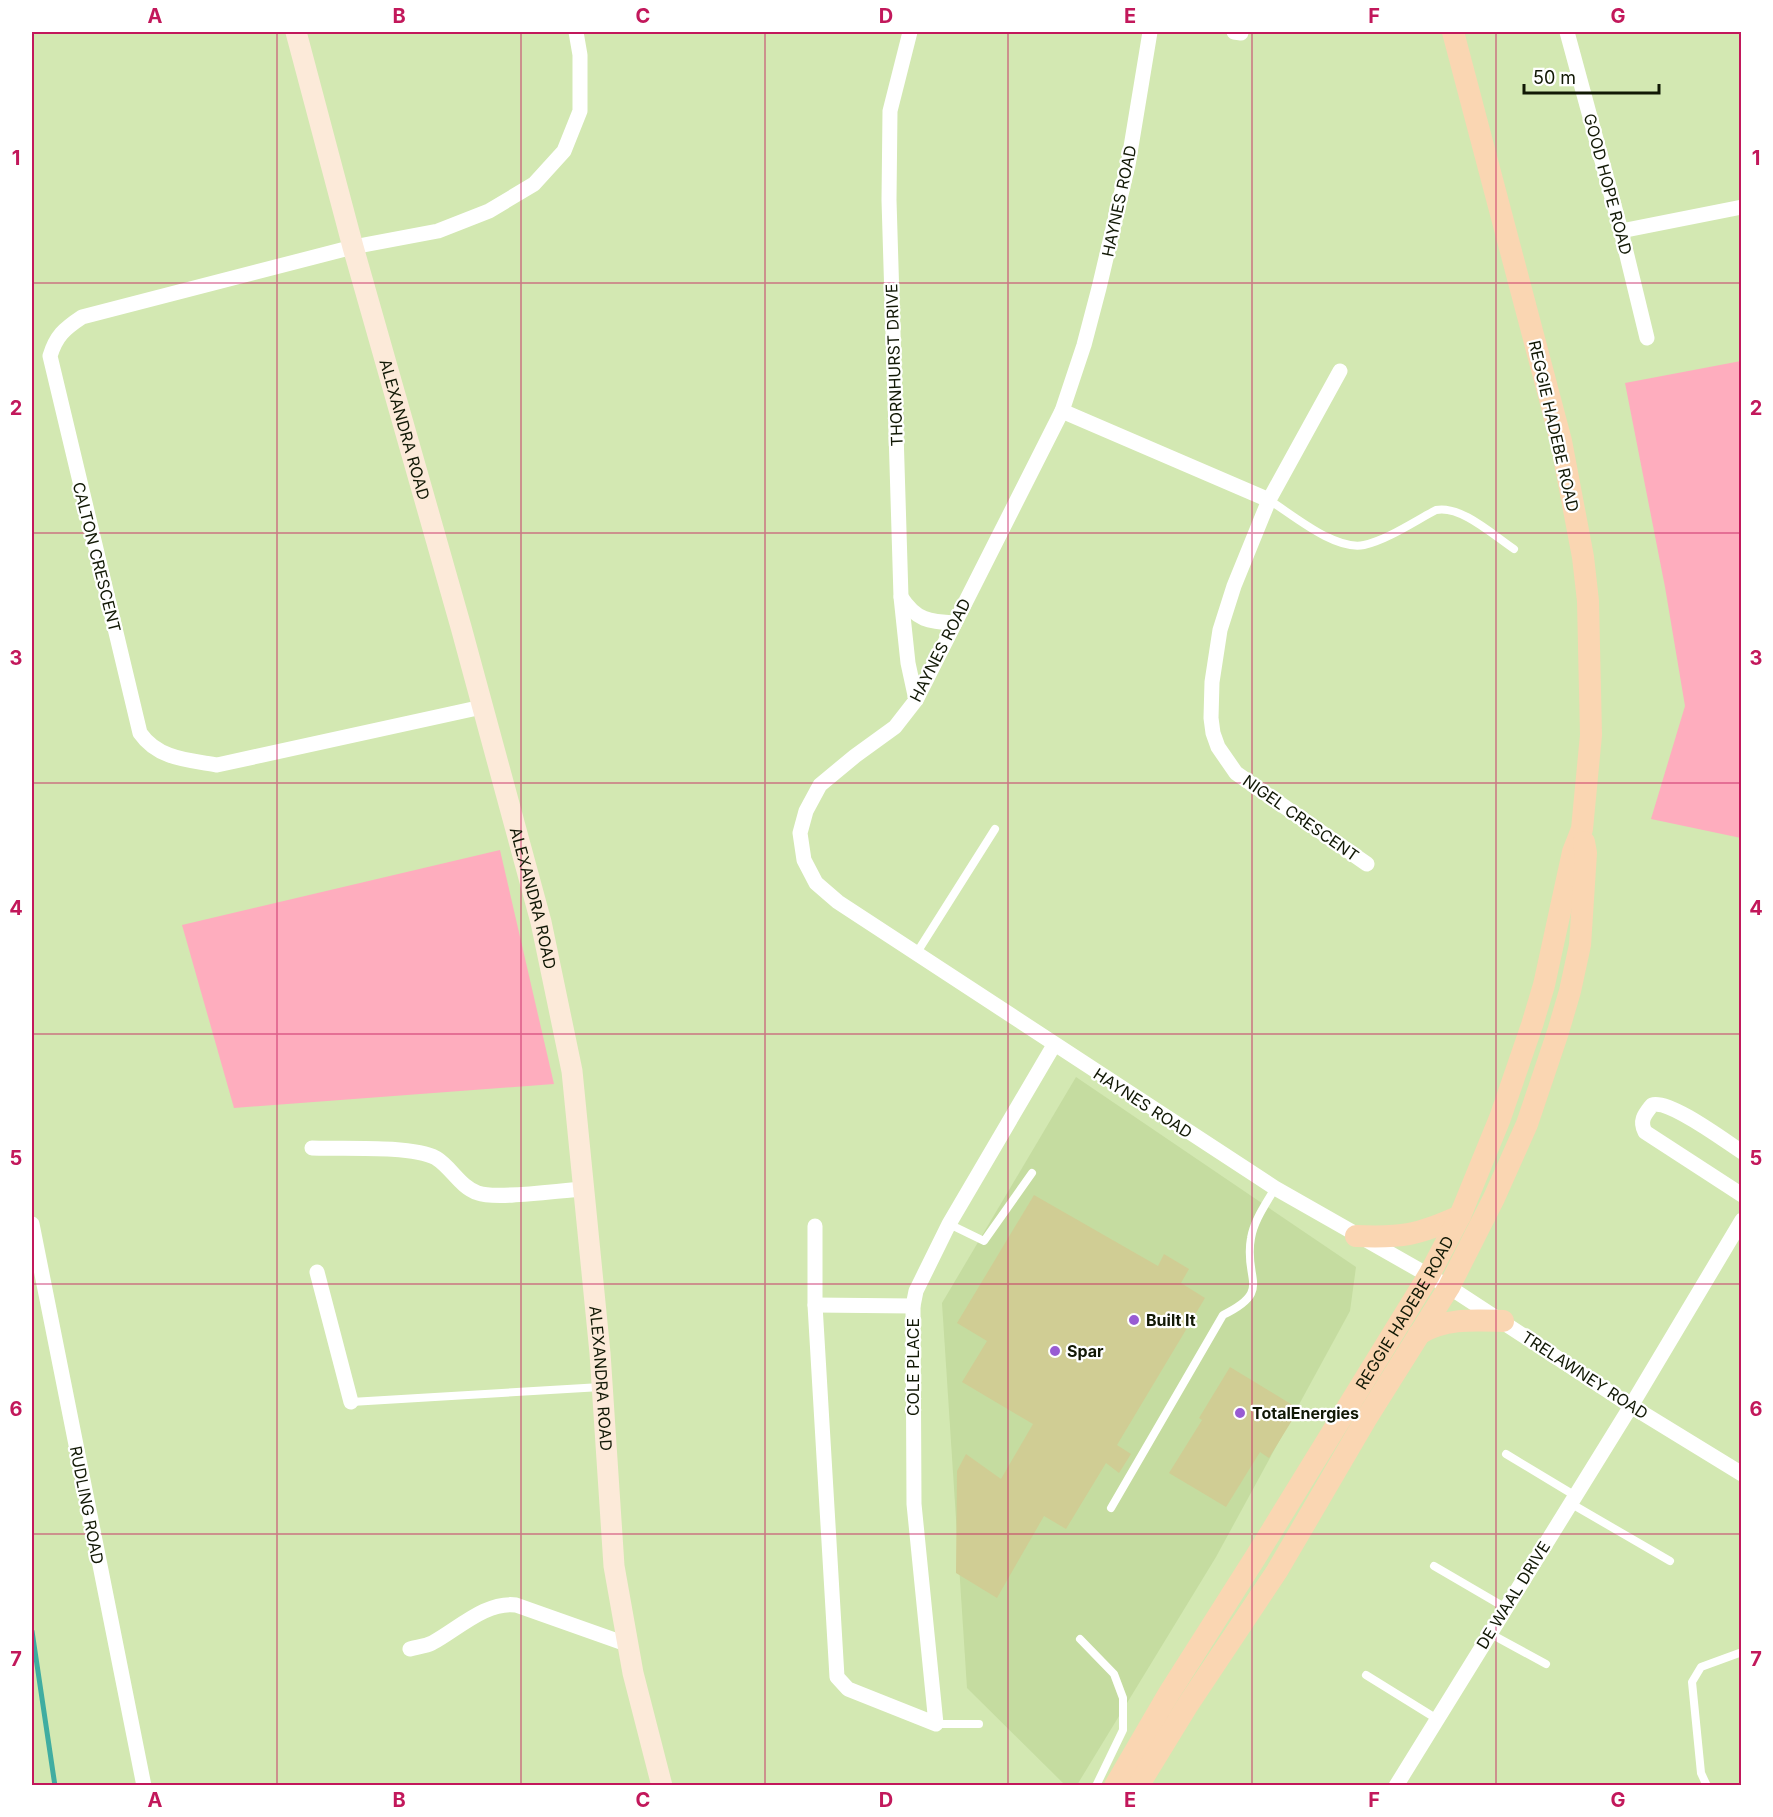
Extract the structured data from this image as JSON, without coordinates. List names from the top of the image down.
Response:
{
  "streets": {
    "main road": ["REGGIE HADEBE ROAD"],
    "street": [
      "GOOD HOPE ROAD",
      "HAYNES ROAD",
      "THORNHURST DRIVE",
      "ALEXANDRA ROAD",
      "CALTON CRESCENT",
      "NIGEL CRESCENT",
      "COLE PLACE",
      "TRELAWNEY ROAD",
      "RUDLING ROAD",
      "DE WAAL DRIVE"
    ]
  },
  "crossings": [
    ["HAYNES ROAD", "THORNHURST DRIVE"],
    ["HAYNES ROAD", "REGGIE HADEBE ROAD"],
    ["HAYNES ROAD", "COLE PLACE"],
    ["HAYNES ROAD", "TRELAWNEY ROAD"],
    ["REGGIE HADEBE ROAD", "TRELAWNEY ROAD"],
    ["ALEXANDRA ROAD", "CALTON CRESCENT"],
    ["TRELAWNEY ROAD", "DE WAAL DRIVE"]
  ],
  "places": ["Built It", "Spar", "TotalEnergies"],
  "scale_bar": "50 m",
  "grid": {
    "columns": [
      "A",
      "B",
      "C",
      "D",
      "E",
      "F",
      "G"
    ],
    "rows": [
      "1",
      "2",
      "3",
      "4",
      "5",
      "6",
      "7"
    ]
  }
}
